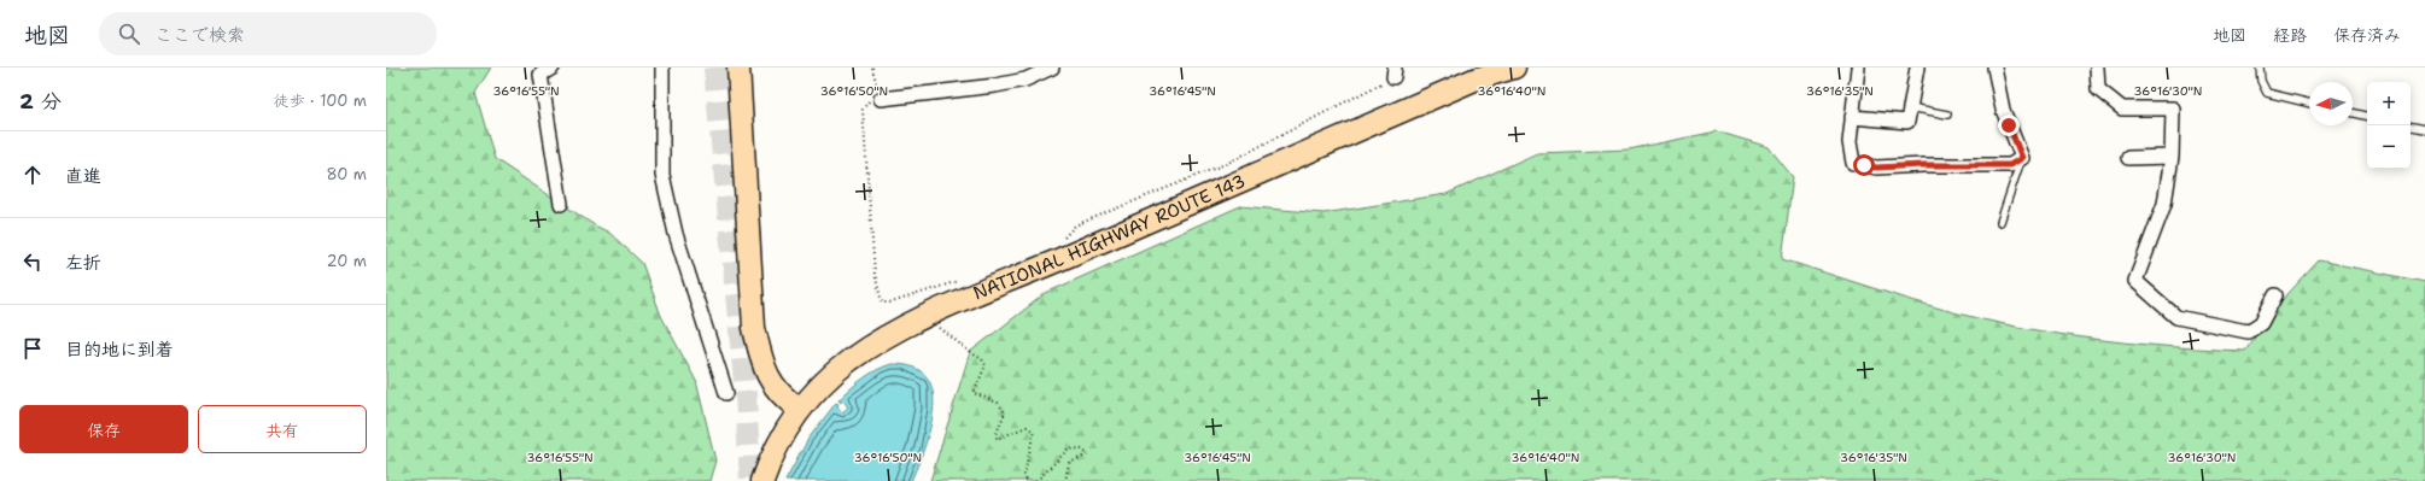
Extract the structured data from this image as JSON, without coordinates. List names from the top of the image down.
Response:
{
  "streets": {
    "highway": ["NATIONAL HIGHWAY ROUTE 143"]
  },
  "north": "left",
  "page": {
    "header": "地図",
    "search": "ここで検索",
    "nav": ["地図", "経路", "保存済み"],
    "heading": ["2 分", "徒歩 · 100 m"],
    "map_buttons": ["+", "−"],
    "list": [
      ["直進", "80 m"],
      ["左折", "20 m"],
      "目的地に到着"
    ],
    "buttons": ["保存", "共有"]
  },
  "coordinates": [
    "36°16'55\"N",
    "36°16'50\"N",
    "36°16'45\"N",
    "36°16'40\"N",
    "36°16'35\"N",
    "36°16'30\"N"
  ]
}
